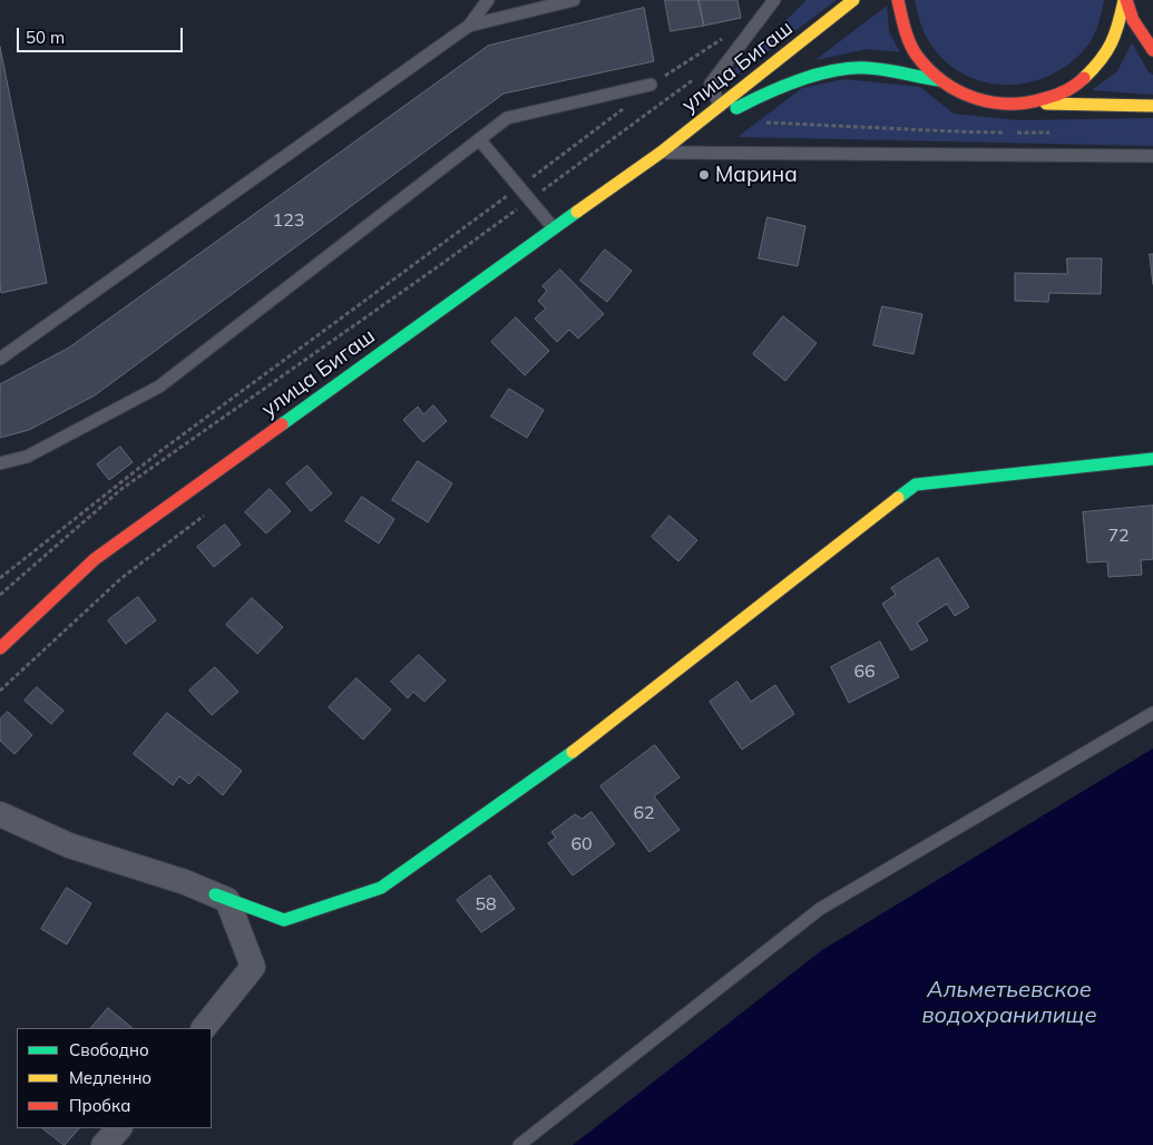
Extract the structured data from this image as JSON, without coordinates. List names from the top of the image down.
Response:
{
  "streets": {
    "main road": ["улица Бигаш"]
  },
  "water": ["Альметьевское водохранилище"],
  "places": ["Марина"],
  "house_numbers": [
    "123",
    "72",
    "66",
    "62",
    "60",
    "58"
  ],
  "legend": ["Свободно", "Медленно", "Пробка"],
  "scale_bar": "50 m"
}
